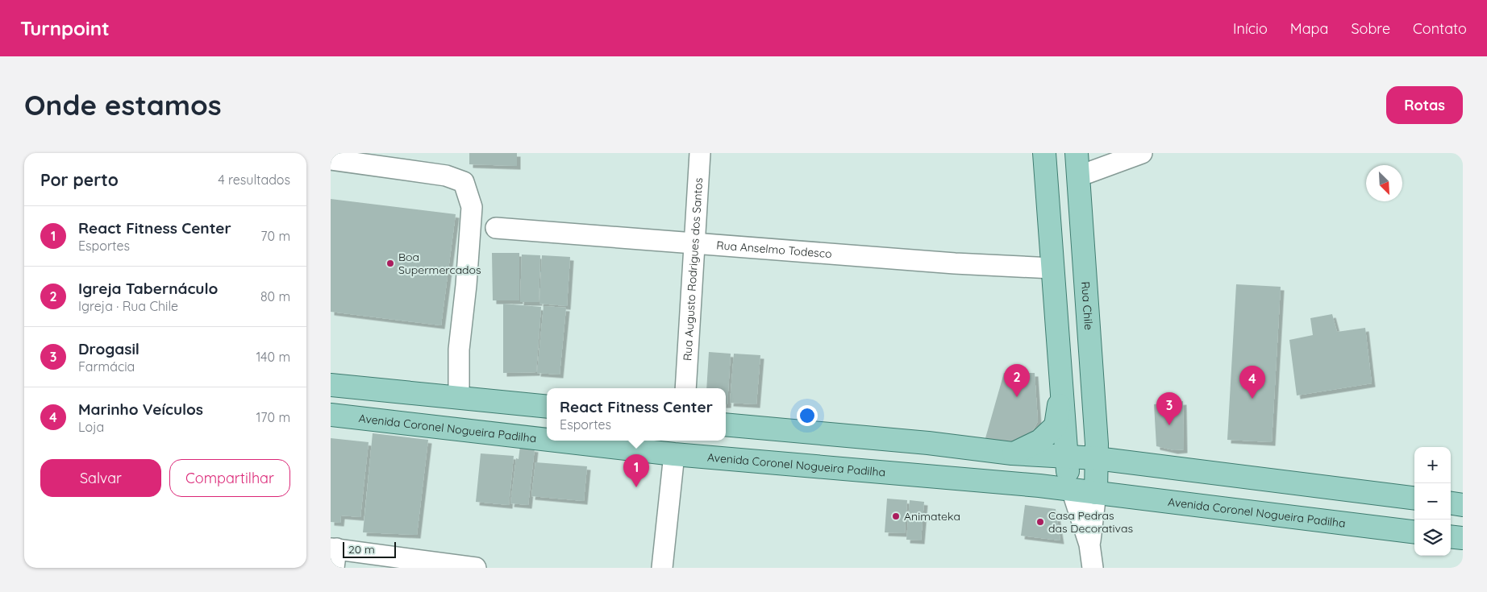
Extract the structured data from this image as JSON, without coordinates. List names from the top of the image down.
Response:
{
  "streets": {
    "main road": ["Rua Chile", "Avenida Coronel Nogueira Padilha"],
    "street": ["Rua Anselmo Todesco", "Rua Augusto Rodrigues dos Santos"]
  },
  "crossings": [
    ["Rua Anselmo Todesco", "Rua Augusto Rodrigues dos Santos"]
  ],
  "places": ["Boa Supermercados", "Animateka", "Casa Pedras das Decorativas"],
  "scale_bar": "20 m",
  "north": "bottom right",
  "page": {
    "header": "Turnpoint",
    "nav": [
      "Início",
      "Mapa",
      "Sobre",
      "Contato"
    ],
    "buttons": [
      "Rotas",
      ["Salvar", "Compartilhar"]
    ],
    "title": "Onde estamos",
    "heading": ["Por perto", "4 resultados"],
    "list": [
      {
        "mark": "1",
        "name": "React Fitness Center",
        "note": "Esportes",
        "value": "70 m"
      },
      {
        "mark": "2",
        "name": "Igreja Tabernáculo",
        "note": "Igreja · Rua Chile",
        "value": "80 m"
      },
      {
        "mark": "3",
        "name": "Drogasil",
        "note": "Farmácia",
        "value": "140 m"
      },
      {
        "mark": "4",
        "name": "Marinho Veículos",
        "note": "Loja",
        "value": "170 m"
      }
    ],
    "pins": [
      "2",
      "4",
      "3",
      "1"
    ],
    "popup": ["React Fitness Center", "Esportes"],
    "map_buttons": ["+", "−"],
    "scale": "20 m"
  }
}
